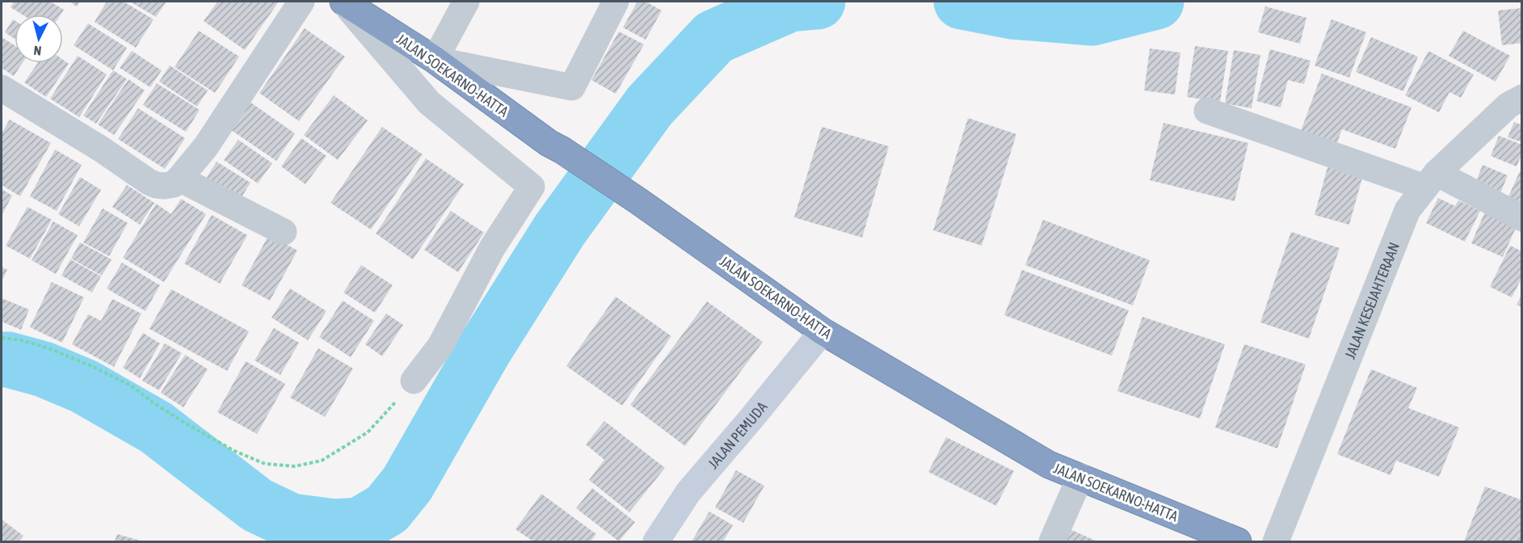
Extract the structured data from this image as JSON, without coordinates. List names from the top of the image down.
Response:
{
  "streets": {
    "highway": ["JALAN SOEKARNO-HATTA"],
    "street": ["JALAN KESEJAHTERAAN", "JALAN PEMUDA"]
  },
  "crossings": [
    ["JALAN SOEKARNO-HATTA", "JALAN PEMUDA"]
  ],
  "north": "bottom"
}
